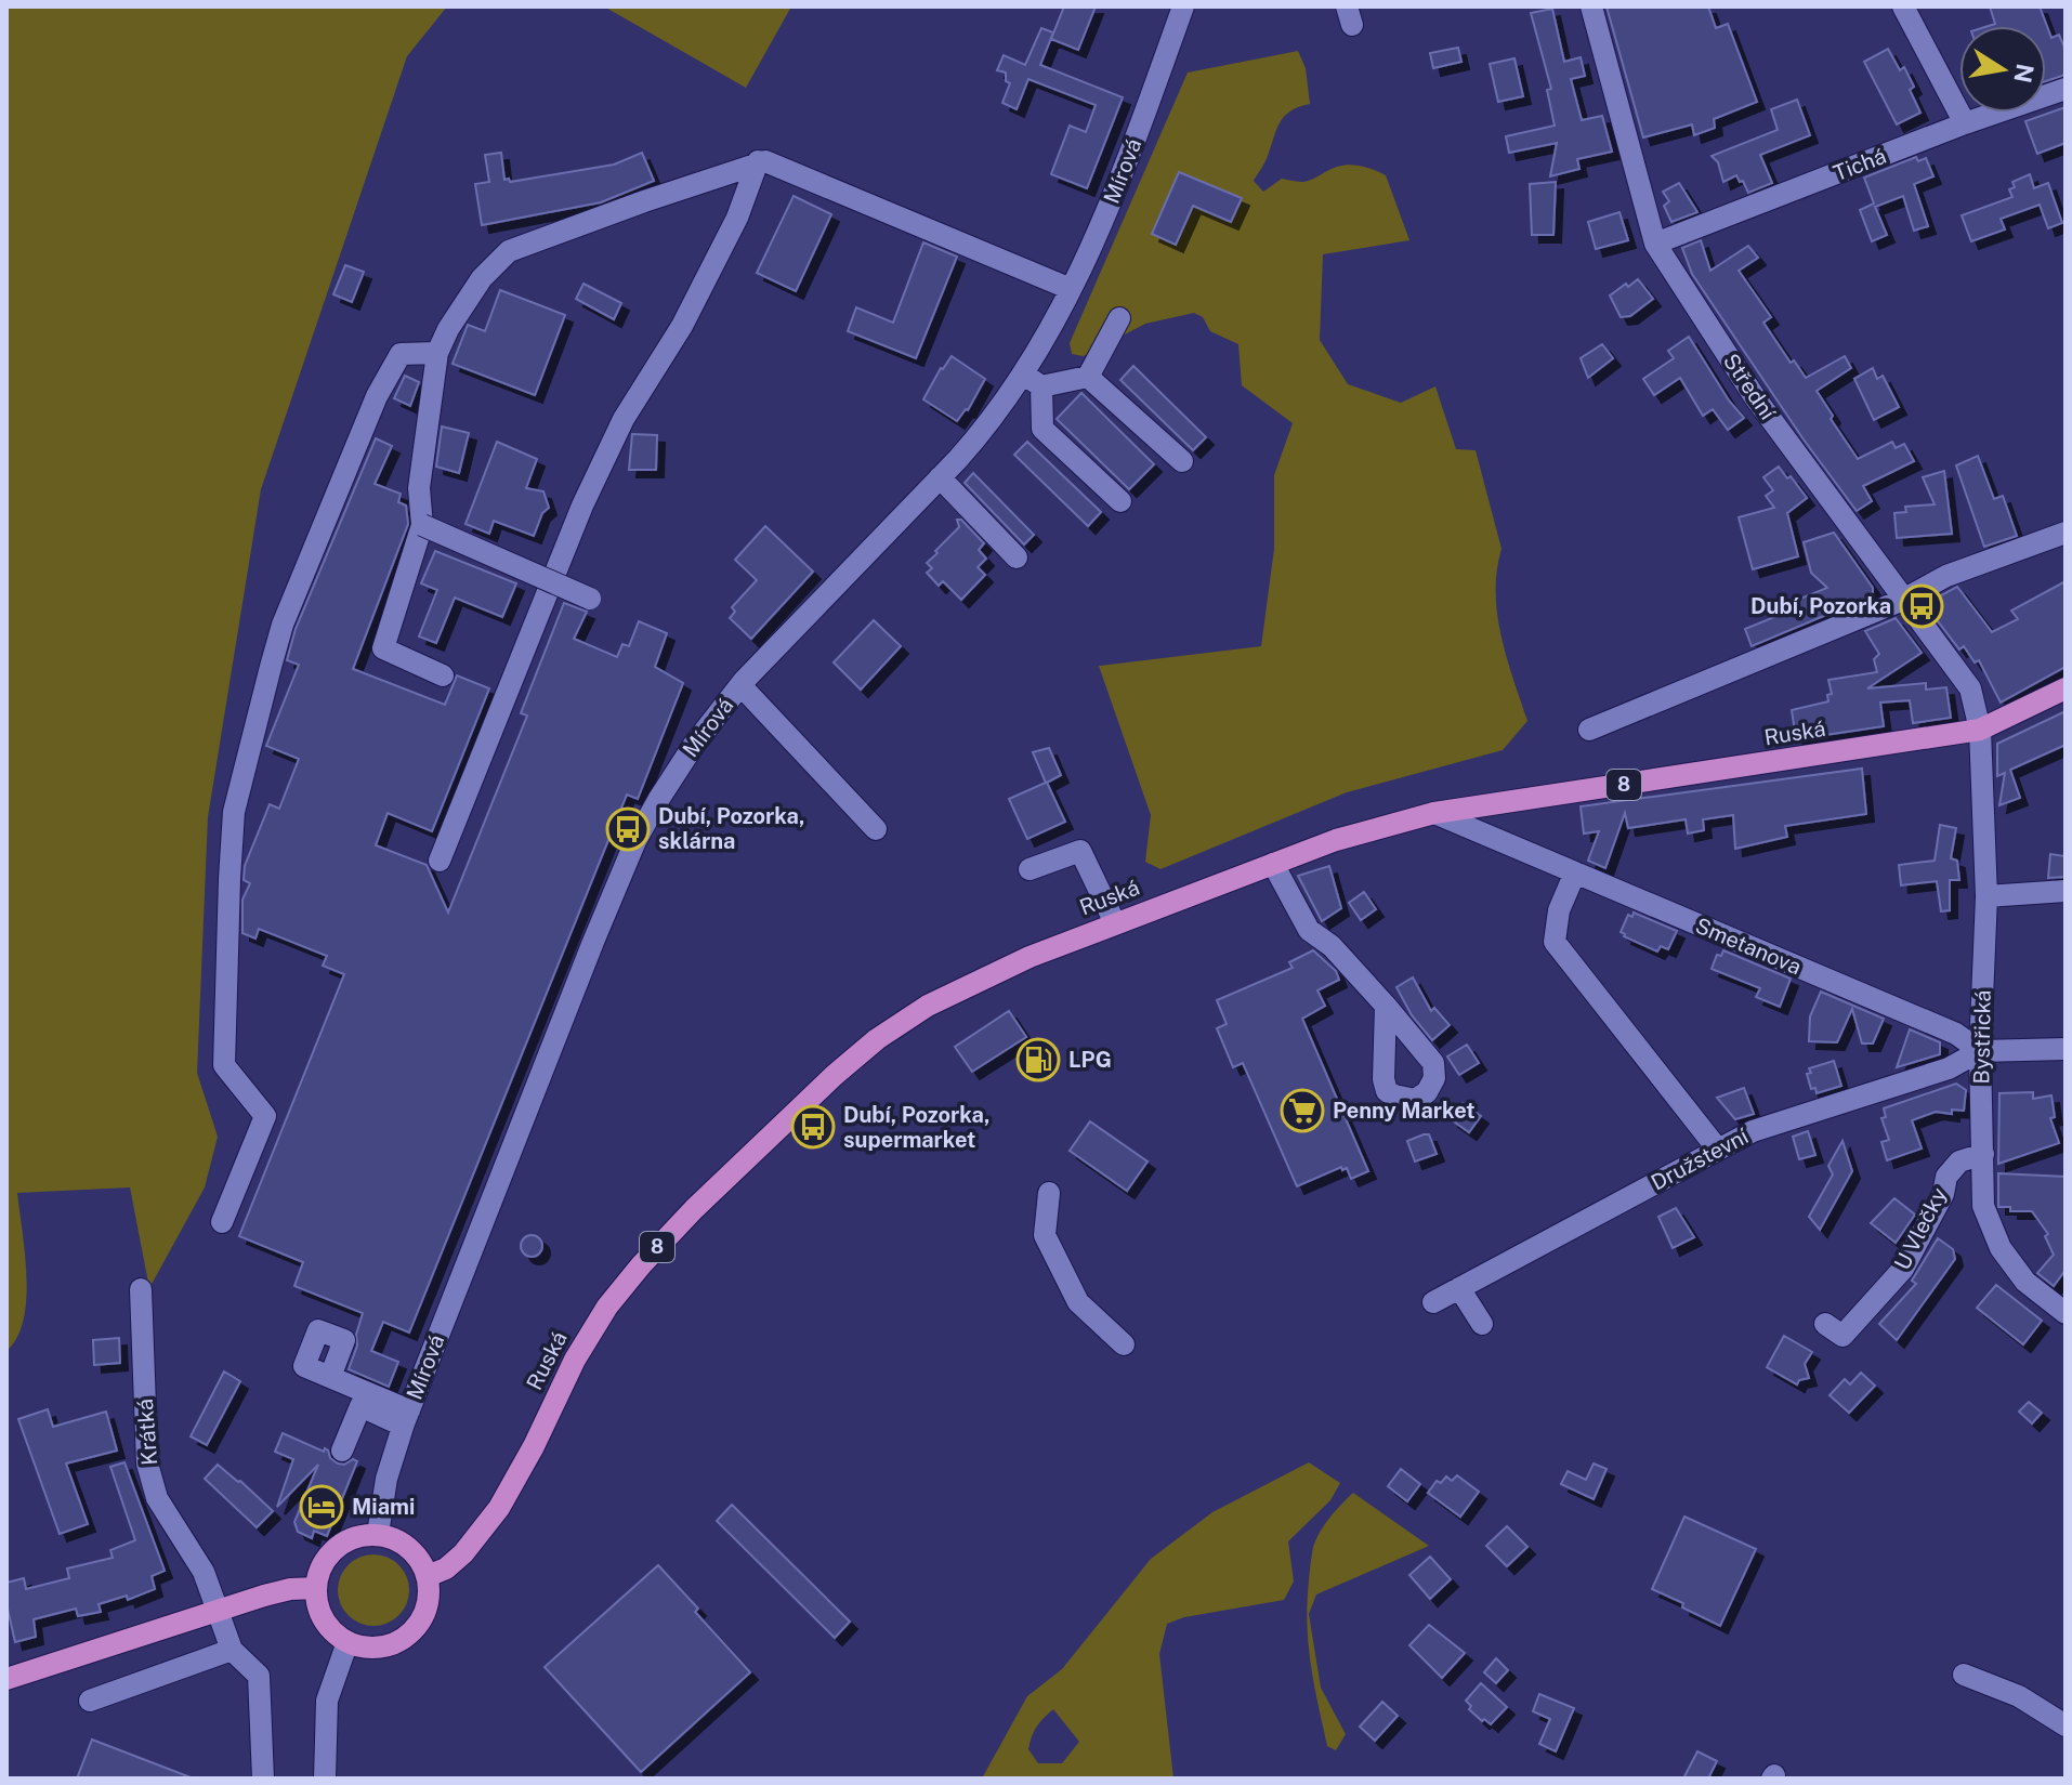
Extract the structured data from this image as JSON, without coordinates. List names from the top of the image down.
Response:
{
  "streets": {
    "main road": ["Ruská", "8"],
    "street": [
      "Tichá",
      "Mírová",
      "Střední",
      "Smetanova",
      "Bystřická",
      "Družstevní",
      "U Vlečky",
      "Krátká"
    ]
  },
  "crossings": [
    ["Tichá", "Střední"],
    ["Mírová", "Ruská"],
    ["Střední", "Ruská"],
    ["Střední", "Bystřická"],
    ["Ruská", "Smetanova"],
    ["Ruská", "Bystřická"],
    ["Smetanova", "Bystřická"],
    ["Smetanova", "Družstevní"],
    ["Bystřická", "Družstevní"],
    ["Bystřická", "U Vlečky"]
  ],
  "places": {
    "bus stop": ["Dubí, Pozorka", "Dubí, Pozorka, sklárna", "Dubí, Pozorka, supermarket"],
    "fuel station": ["LPG"],
    "supermarket": ["Penny Market"],
    "hotel": ["Miami"]
  },
  "north": "right"
}
